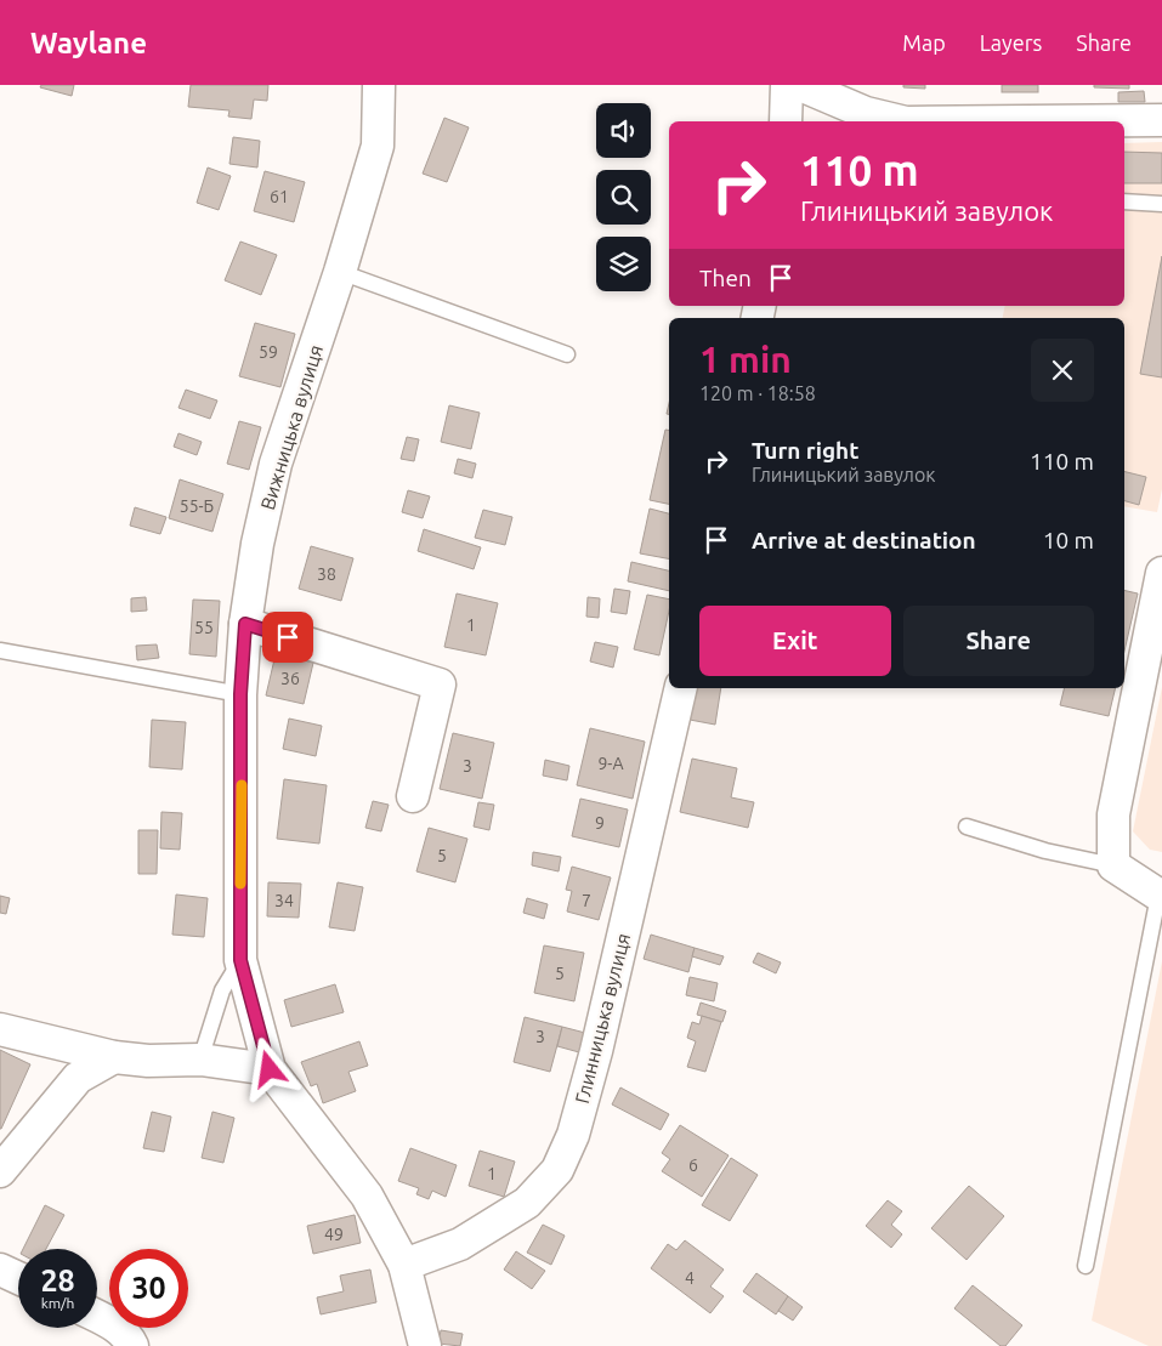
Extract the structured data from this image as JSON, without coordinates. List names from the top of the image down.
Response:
{
  "streets": {
    "street": ["Вижницька вулиця", "Глинницька вулиця"]
  },
  "crossings": [
    ["Вижницька вулиця", "Глинницька вулиця"]
  ],
  "house_numbers": [
    "61",
    "59",
    "55-Б",
    "38",
    "1",
    "55",
    "36",
    "9-А",
    "3",
    "9",
    "5",
    "34",
    "7",
    "5",
    "3",
    "6",
    "1",
    "49",
    "4"
  ],
  "page": {
    "header": "Waylane",
    "nav": ["Map", "Layers", "Share"],
    "turn": ["110 m", "Глиницький завулок"],
    "then": "Then",
    "heading": ["1 min", "120 m · 18:58"],
    "list": [
      {
        "name": "Turn right",
        "note": "Глиницький завулок",
        "value": "110 m"
      },
      {
        "name": "Arrive at destination",
        "value": "10 m"
      }
    ],
    "buttons": ["Exit", "Share"],
    "speed": "28 km/h",
    "limit": "30"
  }
}
